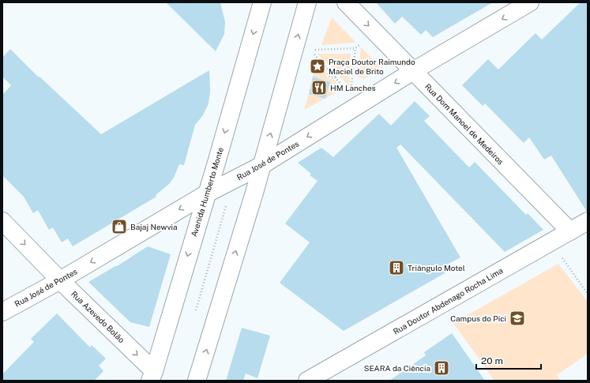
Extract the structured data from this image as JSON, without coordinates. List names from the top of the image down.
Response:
{
  "streets": {
    "street": [
      "Rua Dom Manoel de Medeiros",
      "Rua José de Pontes",
      "Avenida Humberto Monte",
      "Rua Doutor Abdenago Rocha Lima",
      "Rua Azevedo Bolão"
    ]
  },
  "crossings": [
    ["Rua Dom Manoel de Medeiros", "Rua José de Pontes"],
    ["Rua Dom Manoel de Medeiros", "Rua Doutor Abdenago Rocha Lima"],
    ["Rua José de Pontes", "Avenida Humberto Monte"],
    ["Rua José de Pontes", "Rua Azevedo Bolão"],
    ["Avenida Humberto Monte", "Rua Azevedo Bolão"]
  ],
  "one_way": ["Rua José de Pontes", "Rua Azevedo Bolão"],
  "places": {
    "place": ["Praça Doutor Raimundo Maciel de Brito"],
    "restaurant": ["HM Lanches"],
    "shop": ["Bajaj Newvia"],
    "building": ["Triângulo Motel", "SEARA da Ciência"],
    "school or university": ["Campus do Pici"]
  },
  "scale_bar": "20 m"
}
